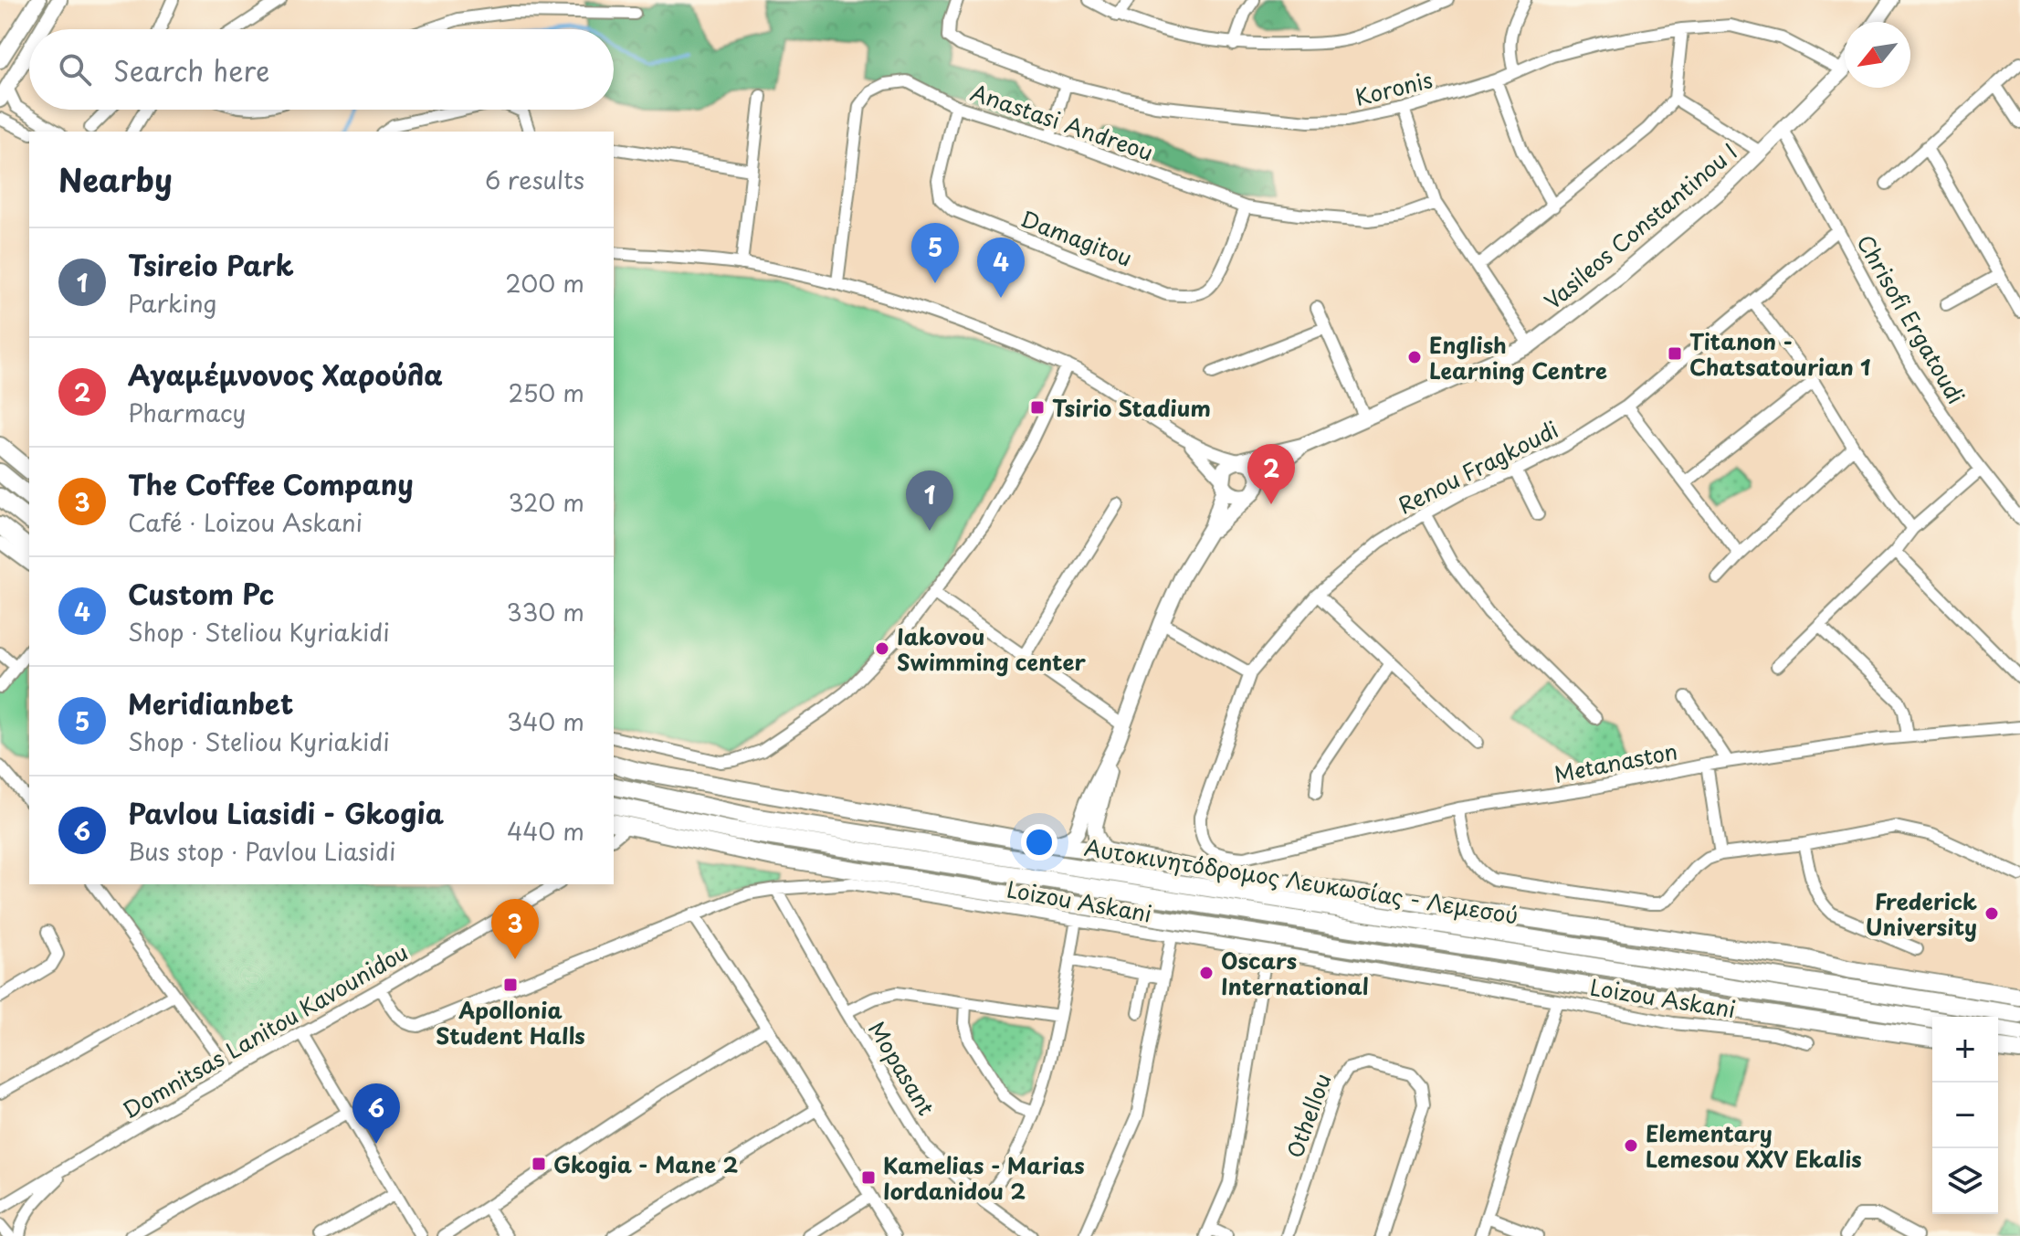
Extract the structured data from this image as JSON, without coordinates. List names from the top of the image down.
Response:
{
  "streets": {
    "highway": ["Αυτοκινητόδρομος Λευκωσίας - Λεμεσού"],
    "main road": ["Vasileos Constantinou I"],
    "street": [
      "Koronis",
      "Anastasi Andreou",
      "Damagitou",
      "Chrisofi Ergatoudi",
      "Renou Fragkoudi",
      "Metanaston",
      "Loizou Askani",
      "Domnitsas Lanitou Kavounidou",
      "Mopasant",
      "Othellou"
    ]
  },
  "crossings": [
    ["Koronis", "Vasileos Constantinou I"],
    ["Anastasi Andreou", "Damagitou"],
    ["Vasileos Constantinou I", "Chrisofi Ergatoudi"],
    ["Chrisofi Ergatoudi", "Renou Fragkoudi"],
    ["Renou Fragkoudi", "Metanaston"],
    ["Loizou Askani", "Domnitsas Lanitou Kavounidou"],
    ["Loizou Askani", "Mopasant"]
  ],
  "places": {
    "transit": [
      "Titanon - Chatsatourian 1",
      "Tsirio Stadium",
      "Apollonia Student Halls",
      "Gkogia - Mane 2",
      "Kamelias - Marias Iordanidou 2"
    ],
    "other": [
      "English Learning Centre",
      "Iakovou Swimming center",
      "Frederick University",
      "Oscars International",
      "Elementary Lemesou XXV Ekalis"
    ]
  },
  "north": "bottom left",
  "page": {
    "search": "Search here",
    "heading": ["Nearby", "6 results"],
    "pins": [
      "5",
      "4",
      "2",
      "1",
      "3",
      "6"
    ],
    "list": [
      {
        "mark": "1",
        "name": "Tsireio Park",
        "note": "Parking",
        "value": "200 m"
      },
      {
        "mark": "2",
        "name": "Αγαμέμνονος Χαρούλα",
        "note": "Pharmacy",
        "value": "250 m"
      },
      {
        "mark": "3",
        "name": "The Coffee Company",
        "note": "Café · Loizou Askani",
        "value": "320 m"
      },
      {
        "mark": "4",
        "name": "Custom Pc",
        "note": "Shop · Steliou Kyriakidi",
        "value": "330 m"
      },
      {
        "mark": "5",
        "name": "Meridianbet",
        "note": "Shop · Steliou Kyriakidi",
        "value": "340 m"
      },
      {
        "mark": "6",
        "name": "Pavlou Liasidi - Gkogia",
        "note": "Bus stop · Pavlou Liasidi",
        "value": "440 m"
      }
    ],
    "map_buttons": ["+", "−"]
  }
}
